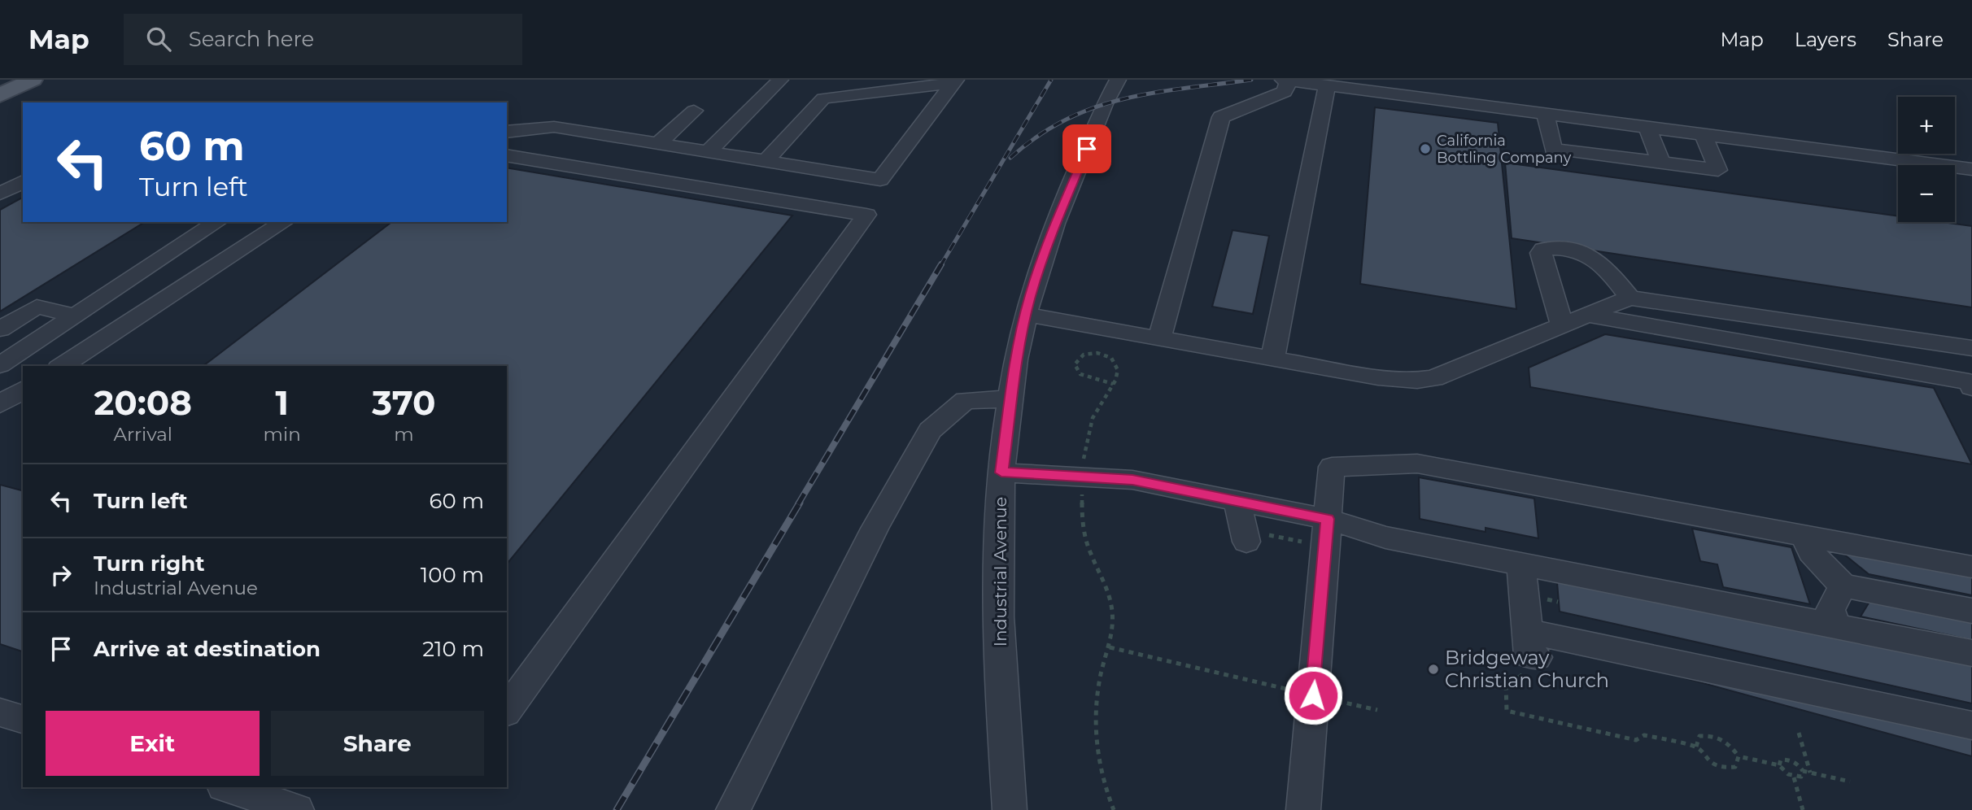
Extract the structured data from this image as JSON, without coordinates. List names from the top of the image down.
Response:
{
  "streets": {
    "street": ["Industrial Avenue"]
  },
  "places": ["California Bottling Company", "Bridgeway Christian Church"],
  "page": {
    "header": "Map",
    "search": "Search here",
    "nav": ["Map", "Layers", "Share"],
    "map_buttons": ["+", "−"],
    "turn": ["60 m", "Turn left"],
    "eta": [
      "20:08",
      "Arrival",
      "1",
      "min",
      "370",
      "m"
    ],
    "list": [
      {
        "name": "Turn left",
        "value": "60 m"
      },
      {
        "name": "Turn right",
        "note": "Industrial Avenue",
        "value": "100 m"
      },
      {
        "name": "Arrive at destination",
        "value": "210 m"
      }
    ],
    "buttons": ["Exit", "Share"]
  }
}
